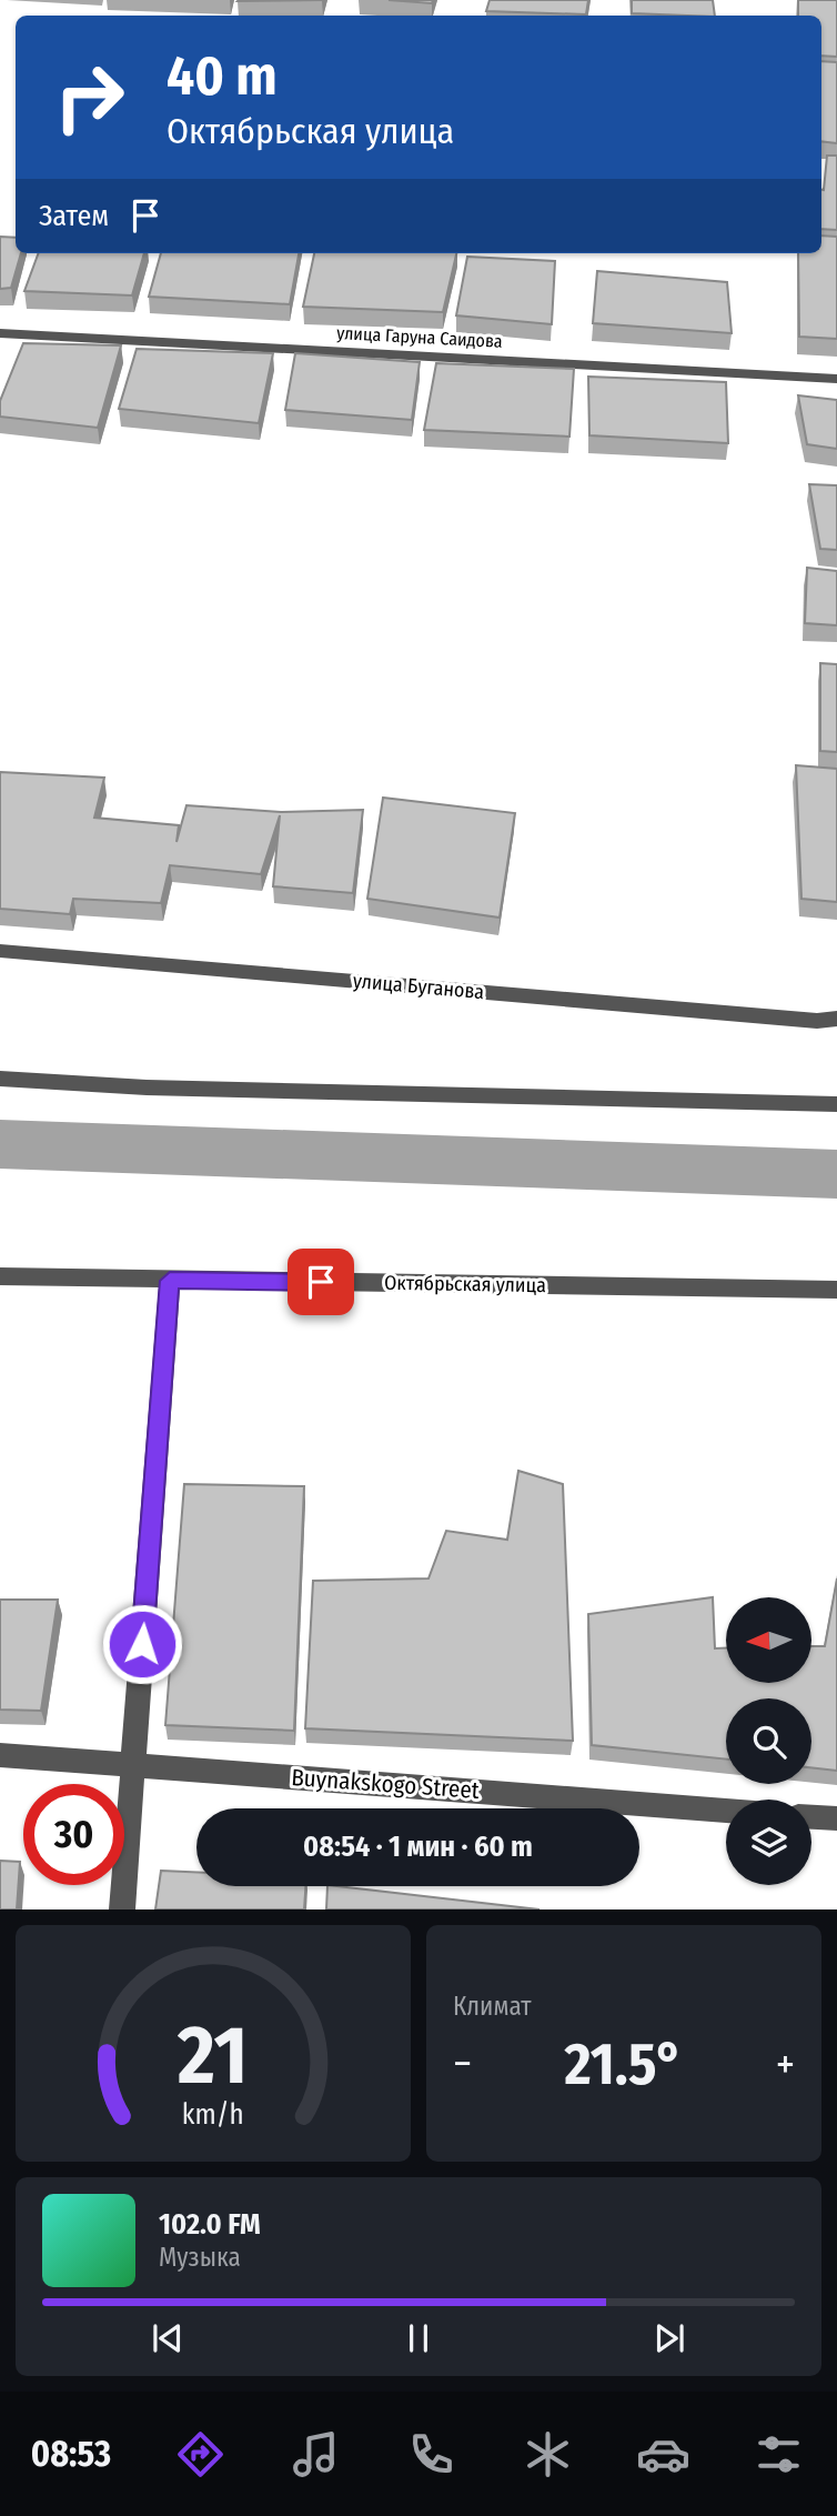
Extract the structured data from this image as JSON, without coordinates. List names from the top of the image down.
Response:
{
  "streets": {
    "street": [
      "улица Гаруна Саидова",
      "улица Буганова",
      "Октябрьская улица",
      "Buynakskogo Street"
    ]
  },
  "north": "left",
  "page": {
    "turn": ["40 m", "Октябрьская улица"],
    "then": "Затем",
    "limit": "30",
    "trip": "08:54 · 1 мин · 60 m",
    "tile": "Климат",
    "heat": ["−", "21.5°", "+"],
    "song": ["102.0 FM", "Музыка"],
    "tabs": "08:53",
    "gauge": ["21", "km/h"]
  }
}
